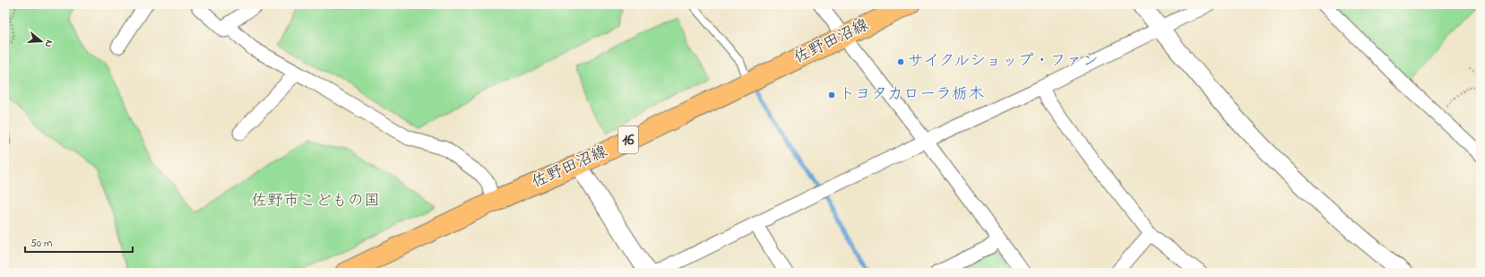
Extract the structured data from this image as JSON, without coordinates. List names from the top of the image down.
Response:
{
  "streets": {
    "main road": ["佐野田沼線", "16"]
  },
  "parks": ["佐野市こどもの国"],
  "places": ["サイクルショップ・ファン", "トヨタカローラ栃木"],
  "scale_bar": "50 m",
  "north": "right"
}
